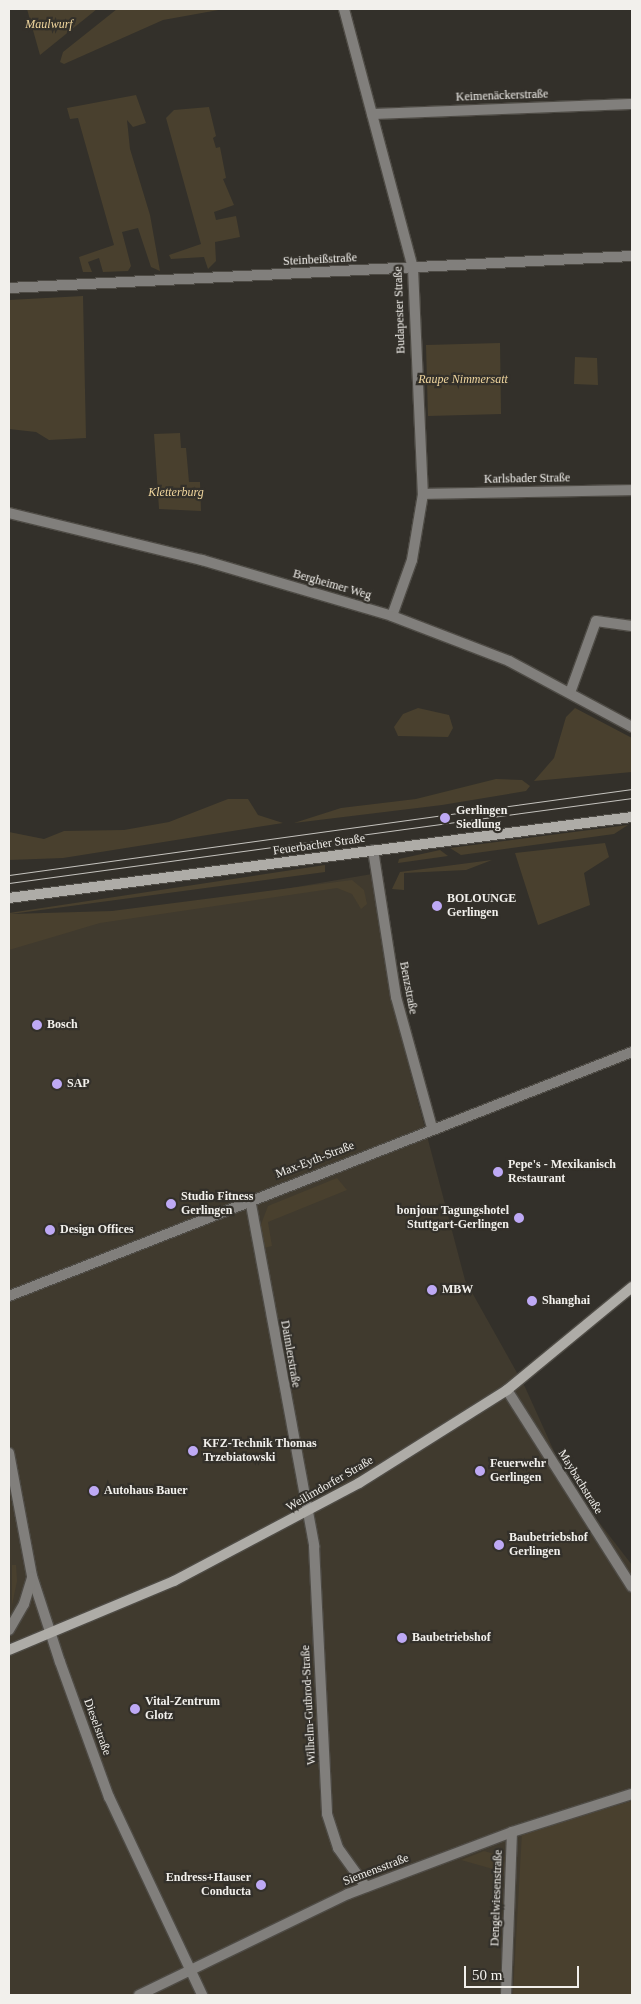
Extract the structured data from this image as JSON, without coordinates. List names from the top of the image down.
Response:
{
  "streets": {
    "main road": ["Feuerbacher Straße", "Weilimdorfer Straße"],
    "street": [
      "Keimenäckerstraße",
      "Steinbeißstraße",
      "Budapester Straße",
      "Karlsbader Straße",
      "Bergheimer Weg",
      "Benzstraße",
      "Max-Eyth-Straße",
      "Daimlerstraße",
      "Maybachstraße",
      "Wilhelm-Gutbrod-Straße",
      "Dieselstraße",
      "Siemensstraße",
      "Dengelwiesenstraße"
    ]
  },
  "crossings": [
    ["Keimenäckerstraße", "Budapester Straße"],
    ["Steinbeißstraße", "Budapester Straße"],
    ["Budapester Straße", "Karlsbader Straße"],
    ["Budapester Straße", "Bergheimer Weg"],
    ["Feuerbacher Straße", "Benzstraße"],
    ["Benzstraße", "Max-Eyth-Straße"],
    ["Max-Eyth-Straße", "Daimlerstraße"],
    ["Daimlerstraße", "Weilimdorfer Straße"],
    ["Daimlerstraße", "Wilhelm-Gutbrod-Straße"],
    ["Maybachstraße", "Weilimdorfer Straße"],
    ["Weilimdorfer Straße", "Wilhelm-Gutbrod-Straße"],
    ["Weilimdorfer Straße", "Dieselstraße"],
    ["Wilhelm-Gutbrod-Straße", "Siemensstraße"],
    ["Dieselstraße", "Siemensstraße"],
    ["Siemensstraße", "Dengelwiesenstraße"]
  ],
  "parks": ["Maulwurf", "Raupe Nimmersatt", "Kletterburg"],
  "places": [
    "Gerlingen Siedlung",
    "BOLOUNGE Gerlingen",
    "Bosch",
    "SAP",
    "Pepe's - Mexikanisch Restaurant",
    "Studio Fitness Gerlingen",
    "bonjour Tagungshotel Stuttgart-Gerlingen",
    "Design Offices",
    "MBW",
    "Shanghai",
    "KFZ-Technik Thomas Trzebiatowski",
    "Feuerwehr Gerlingen",
    "Autohaus Bauer",
    "Baubetriebshof Gerlingen",
    "Baubetriebshof",
    "Vital-Zentrum Glotz",
    "Endress+Hauser Conducta"
  ],
  "scale_bar": "50 m"
}
